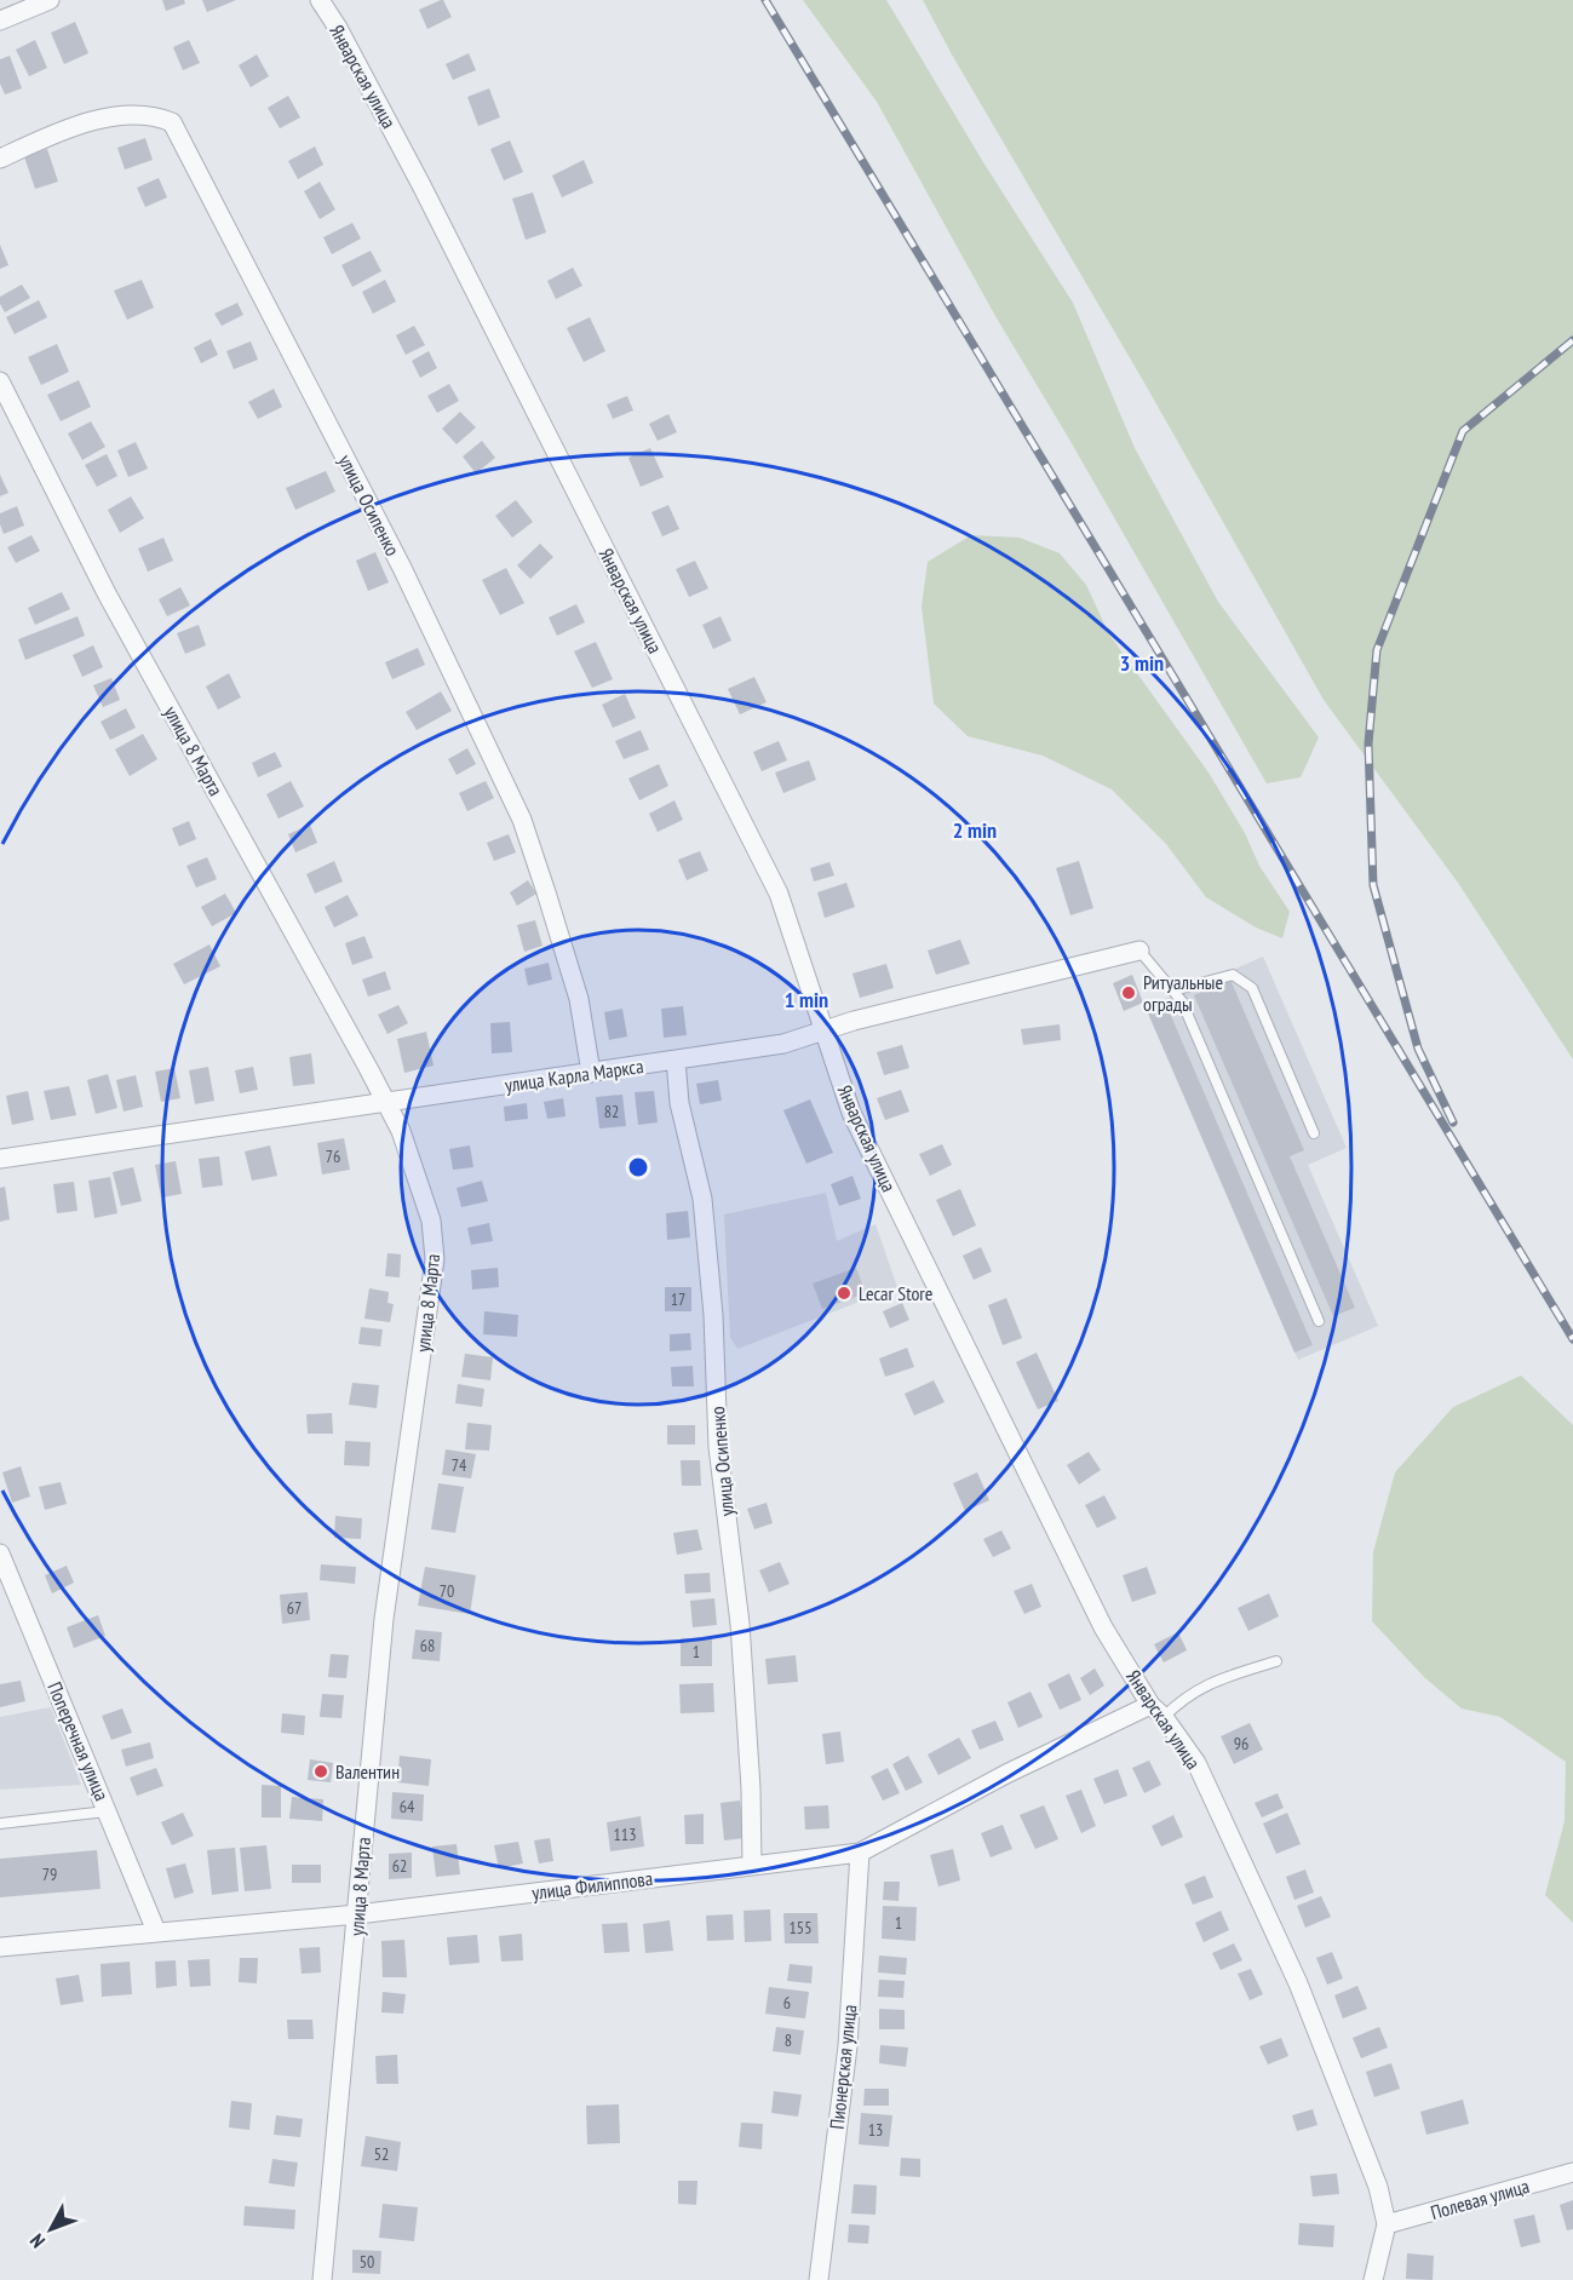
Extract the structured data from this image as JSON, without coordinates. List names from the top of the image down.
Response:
{
  "streets": {
    "street": [
      "Январская улица",
      "улица Осипенко",
      "улица 8 Марта",
      "улица Карла Маркса",
      "Поперечная улица",
      "улица Филиппова",
      "Пионерская улица",
      "Полевая улица"
    ]
  },
  "crossings": [
    ["Январская улица", "улица Карла Маркса"],
    ["Январская улица", "улица Филиппова"],
    ["Январская улица", "Полевая улица"],
    ["улица Осипенко", "улица Карла Маркса"],
    ["улица Осипенко", "улица Филиппова"],
    ["улица 8 Марта", "улица Карла Маркса"],
    ["улица 8 Марта", "улица Филиппова"],
    ["Поперечная улица", "улица Филиппова"],
    ["улица Филиппова", "Пионерская улица"]
  ],
  "places": ["Ритуальные ограды", "Lecar Store", "Валентин"],
  "house_numbers": [
    "82",
    "76",
    "17",
    "74",
    "70",
    "67",
    "68",
    "1",
    "96",
    "64",
    "113",
    "62",
    "79",
    "1",
    "155",
    "6",
    "8",
    "13",
    "52",
    "50"
  ],
  "north": "bottom left",
  "rings": ["3 min", "2 min", "1 min"]
}
